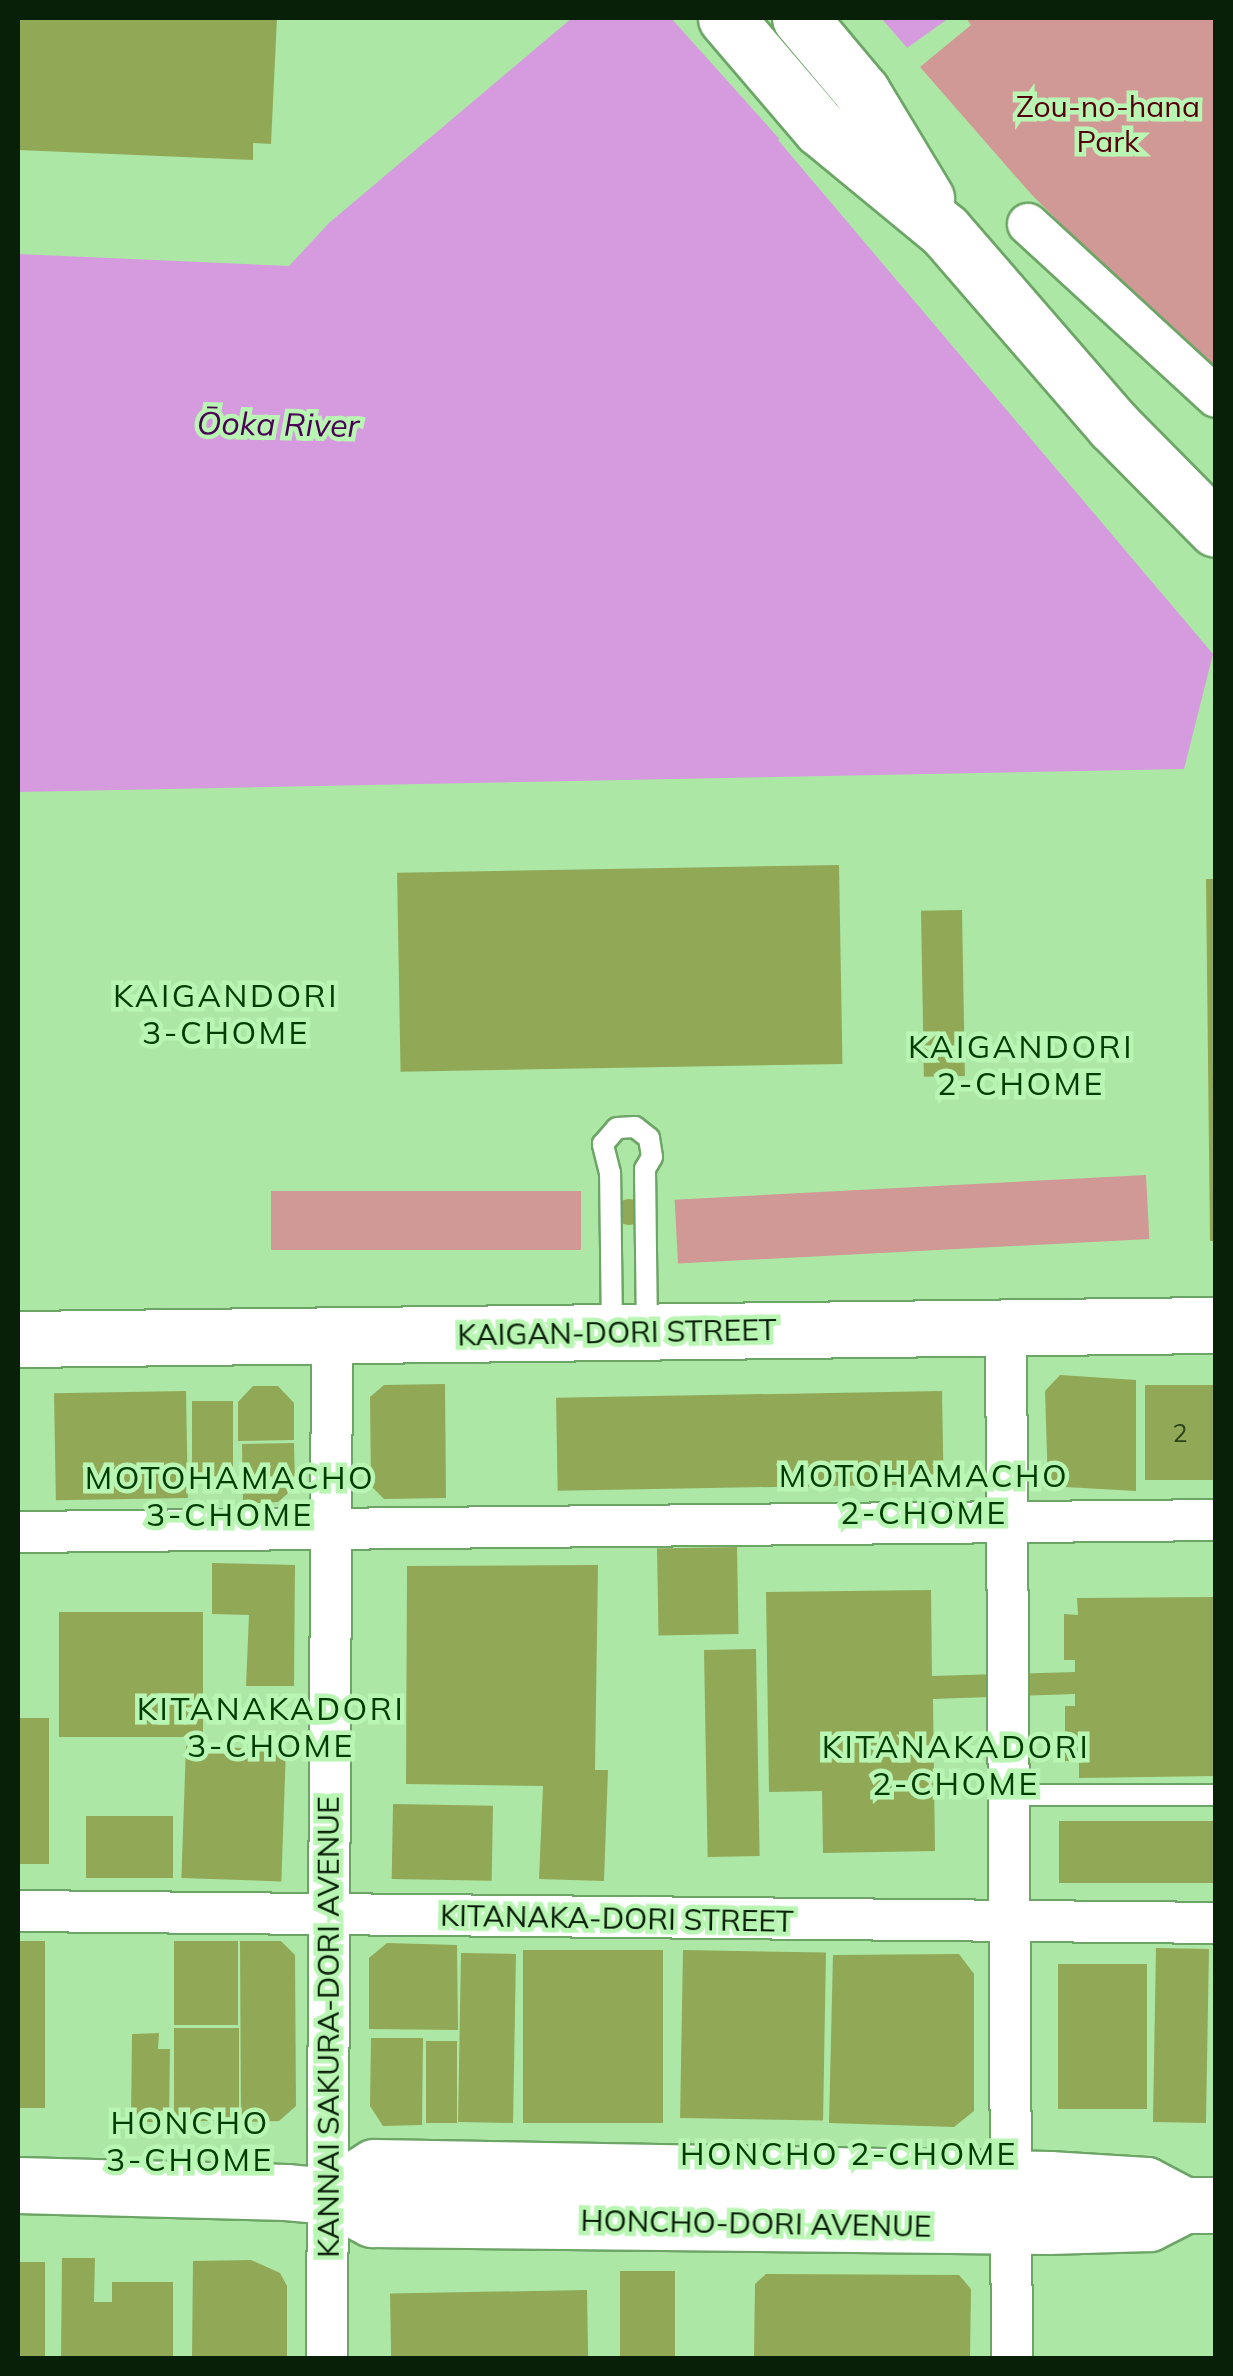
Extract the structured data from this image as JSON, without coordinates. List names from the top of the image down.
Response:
{
  "streets": {
    "main road": ["KAIGAN-DORI STREET", "HONCHO-DORI AVENUE"],
    "street": ["KITANAKA-DORI STREET", "KANNAI SAKURA-DORI AVENUE"]
  },
  "crossings": [
    ["KAIGAN-DORI STREET", "KANNAI SAKURA-DORI AVENUE"],
    ["KITANAKA-DORI STREET", "KANNAI SAKURA-DORI AVENUE"],
    ["KANNAI SAKURA-DORI AVENUE", "HONCHO-DORI AVENUE"]
  ],
  "districts": [
    "KAIGANDORI 3-CHOME",
    "KAIGANDORI 2-CHOME",
    "MOTOHAMACHO 2-CHOME",
    "MOTOHAMACHO 3-CHOME",
    "KITANAKADORI 3-CHOME",
    "KITANAKADORI 2-CHOME",
    "HONCHO 3-CHOME",
    "HONCHO 2-CHOME"
  ],
  "water": ["Ōoka River"],
  "parks": ["Zou-no-hana Park"],
  "house_numbers": ["2"]
}
